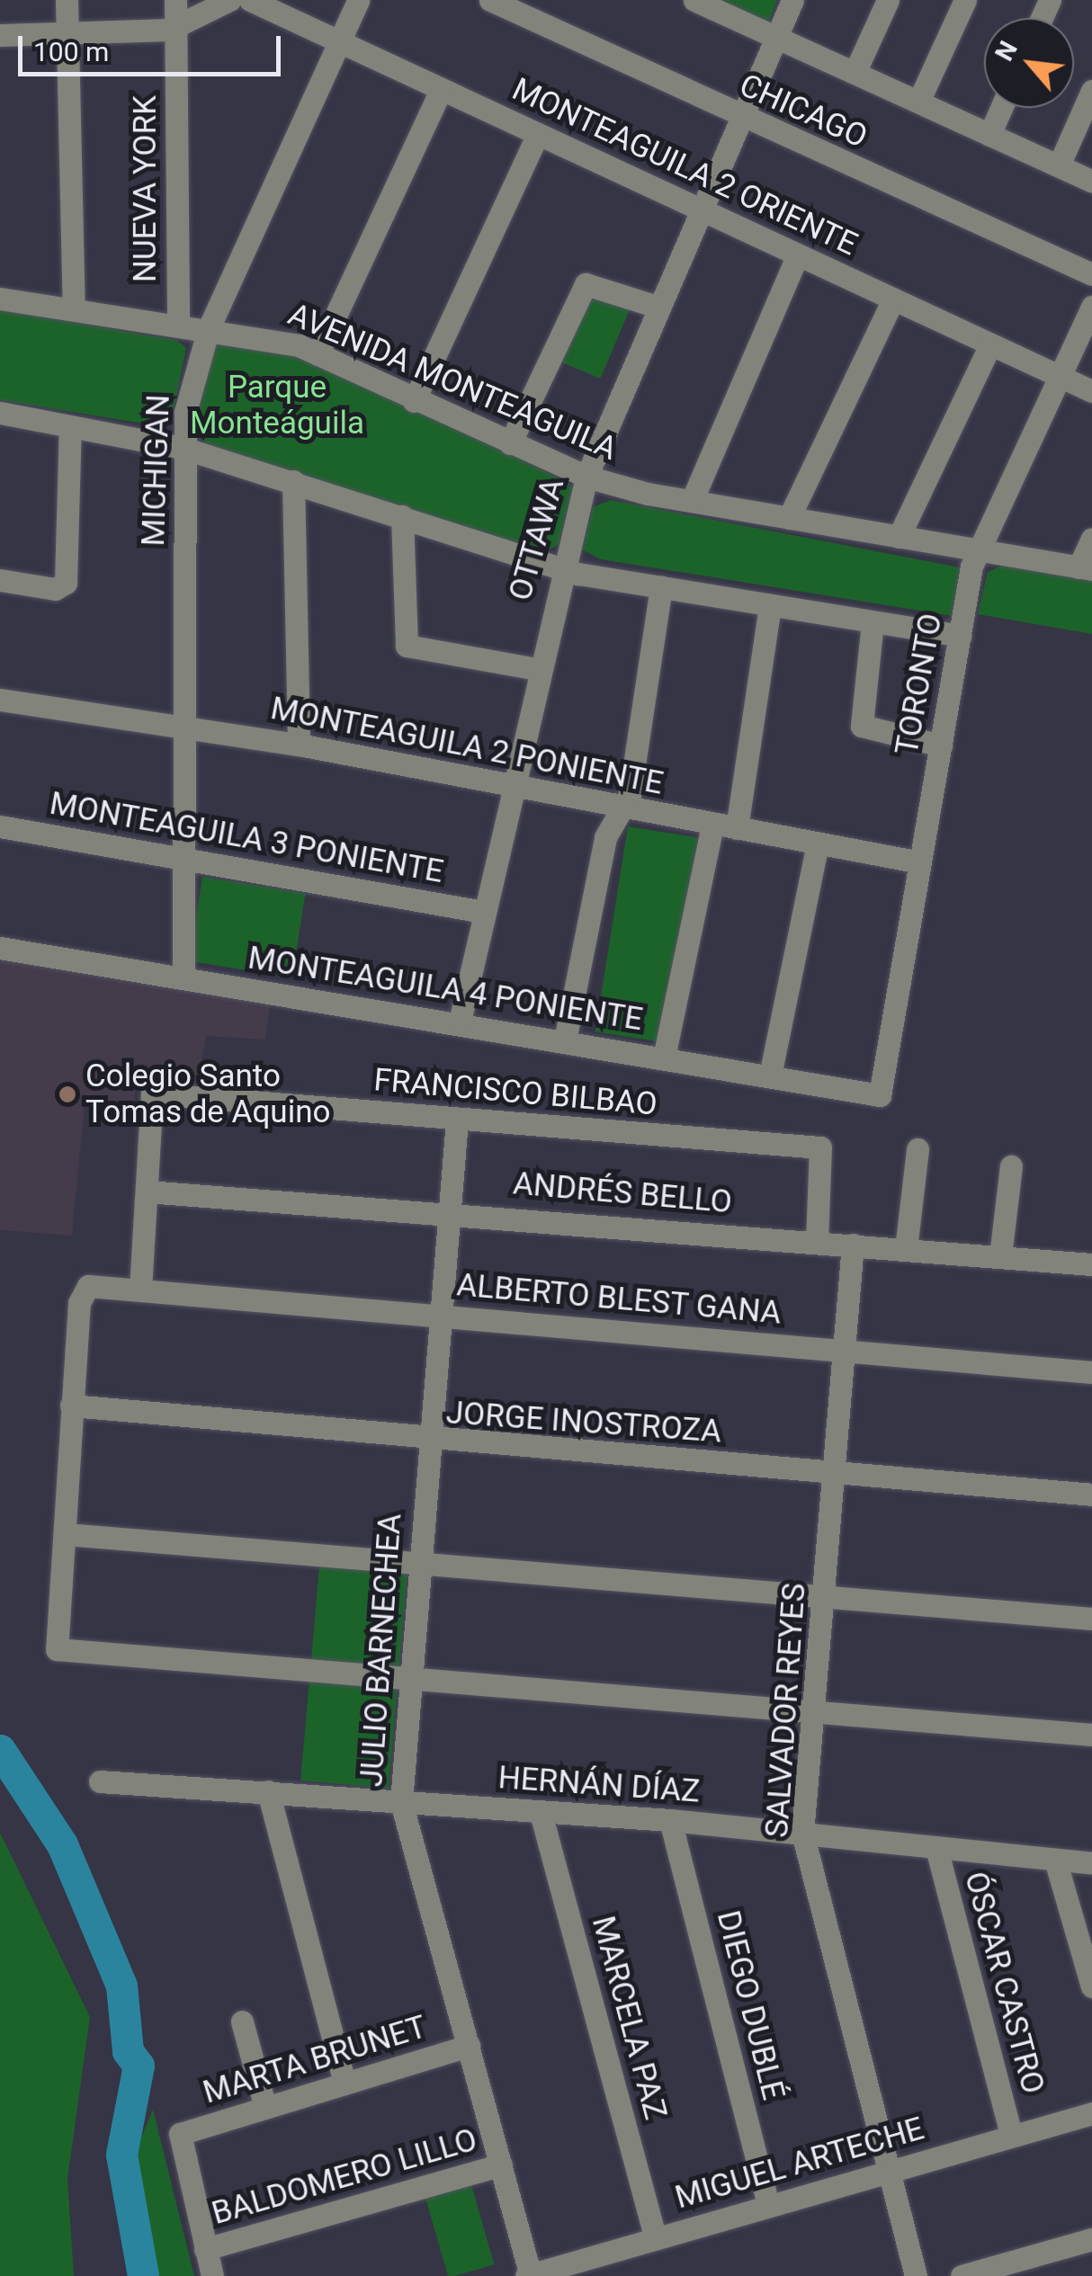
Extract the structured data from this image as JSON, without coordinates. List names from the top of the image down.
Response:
{
  "streets": {
    "street": [
      "CHICAGO",
      "MONTEAGUILA 2 ORIENTE",
      "NUEVA YORK",
      "AVENIDA MONTEAGUILA",
      "MICHIGAN",
      "OTTAWA",
      "TORONTO",
      "MONTEAGUILA 2 PONIENTE",
      "MONTEAGUILA 3 PONIENTE",
      "MONTEAGUILA 4 PONIENTE",
      "FRANCISCO BILBAO",
      "ANDRÉS BELLO",
      "ALBERTO BLEST GANA",
      "JORGE INOSTROZA",
      "JULIO BARNECHEA",
      "SALVADOR REYES",
      "HERNÁN DÍAZ",
      "ÓSCAR CASTRO",
      "DIEGO DUBLÉ",
      "MARCELA PAZ",
      "MARTA BRUNET",
      "MIGUEL ARTECHE",
      "BALDOMERO LILLO"
    ]
  },
  "crossings": [
    ["CHICAGO", "OTTAWA"],
    ["MONTEAGUILA 2 ORIENTE", "MICHIGAN"],
    ["MONTEAGUILA 2 ORIENTE", "OTTAWA"],
    ["MONTEAGUILA 2 ORIENTE", "TORONTO"],
    ["NUEVA YORK", "AVENIDA MONTEAGUILA"],
    ["AVENIDA MONTEAGUILA", "MICHIGAN"],
    ["AVENIDA MONTEAGUILA", "OTTAWA"],
    ["AVENIDA MONTEAGUILA", "TORONTO"],
    ["MICHIGAN", "MONTEAGUILA 2 PONIENTE"],
    ["MICHIGAN", "MONTEAGUILA 3 PONIENTE"],
    ["MICHIGAN", "MONTEAGUILA 4 PONIENTE"],
    ["OTTAWA", "MONTEAGUILA 2 PONIENTE"],
    ["OTTAWA", "MONTEAGUILA 3 PONIENTE"],
    ["OTTAWA", "MONTEAGUILA 4 PONIENTE"],
    ["TORONTO", "MONTEAGUILA 2 PONIENTE"],
    ["TORONTO", "MONTEAGUILA 4 PONIENTE"],
    ["FRANCISCO BILBAO", "ANDRÉS BELLO"],
    ["FRANCISCO BILBAO", "JULIO BARNECHEA"],
    ["ANDRÉS BELLO", "JULIO BARNECHEA"],
    ["ANDRÉS BELLO", "SALVADOR REYES"],
    ["ALBERTO BLEST GANA", "JORGE INOSTROZA"],
    ["ALBERTO BLEST GANA", "JULIO BARNECHEA"],
    ["ALBERTO BLEST GANA", "SALVADOR REYES"],
    ["JORGE INOSTROZA", "JULIO BARNECHEA"],
    ["JORGE INOSTROZA", "SALVADOR REYES"],
    ["JULIO BARNECHEA", "HERNÁN DÍAZ"],
    ["JULIO BARNECHEA", "MARTA BRUNET"],
    ["JULIO BARNECHEA", "MIGUEL ARTECHE"],
    ["JULIO BARNECHEA", "BALDOMERO LILLO"],
    ["SALVADOR REYES", "HERNÁN DÍAZ"],
    ["SALVADOR REYES", "MIGUEL ARTECHE"],
    ["HERNÁN DÍAZ", "ÓSCAR CASTRO"],
    ["HERNÁN DÍAZ", "DIEGO DUBLÉ"],
    ["HERNÁN DÍAZ", "MARCELA PAZ"],
    ["ÓSCAR CASTRO", "MIGUEL ARTECHE"],
    ["DIEGO DUBLÉ", "MIGUEL ARTECHE"],
    ["MARCELA PAZ", "MIGUEL ARTECHE"],
    ["MARTA BRUNET", "BALDOMERO LILLO"]
  ],
  "parks": ["Parque Monteáguila"],
  "places": ["Colegio Santo Tomas de Aquino"],
  "scale_bar": "100 m",
  "north": "top left"
}
